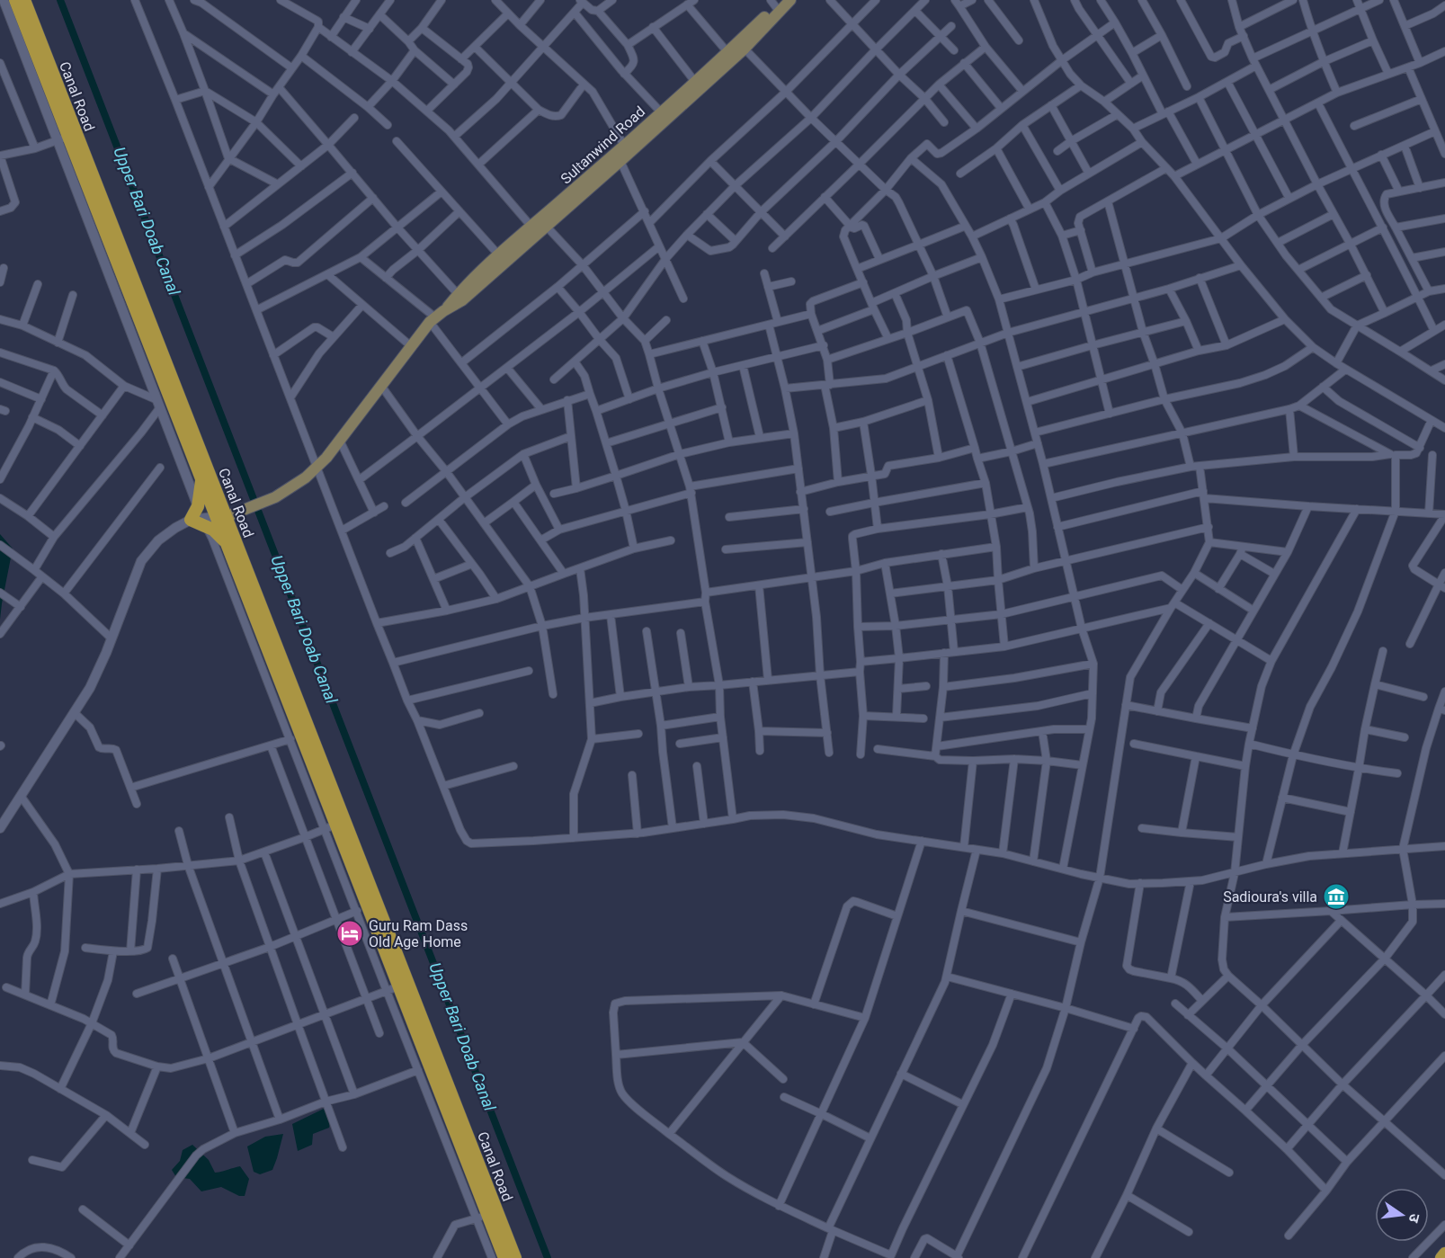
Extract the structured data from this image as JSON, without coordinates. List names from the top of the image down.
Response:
{
  "streets": {
    "main road": ["Canal Road", "Sultanwind Road"]
  },
  "crossings": [
    ["Canal Road", "Sultanwind Road"]
  ],
  "water": ["Upper Bari Doab Canal"],
  "places": {
    "museum": ["Sadioura's villa"],
    "hotel": ["Guru Ram Dass Old Age Home"]
  },
  "north": "right"
}
